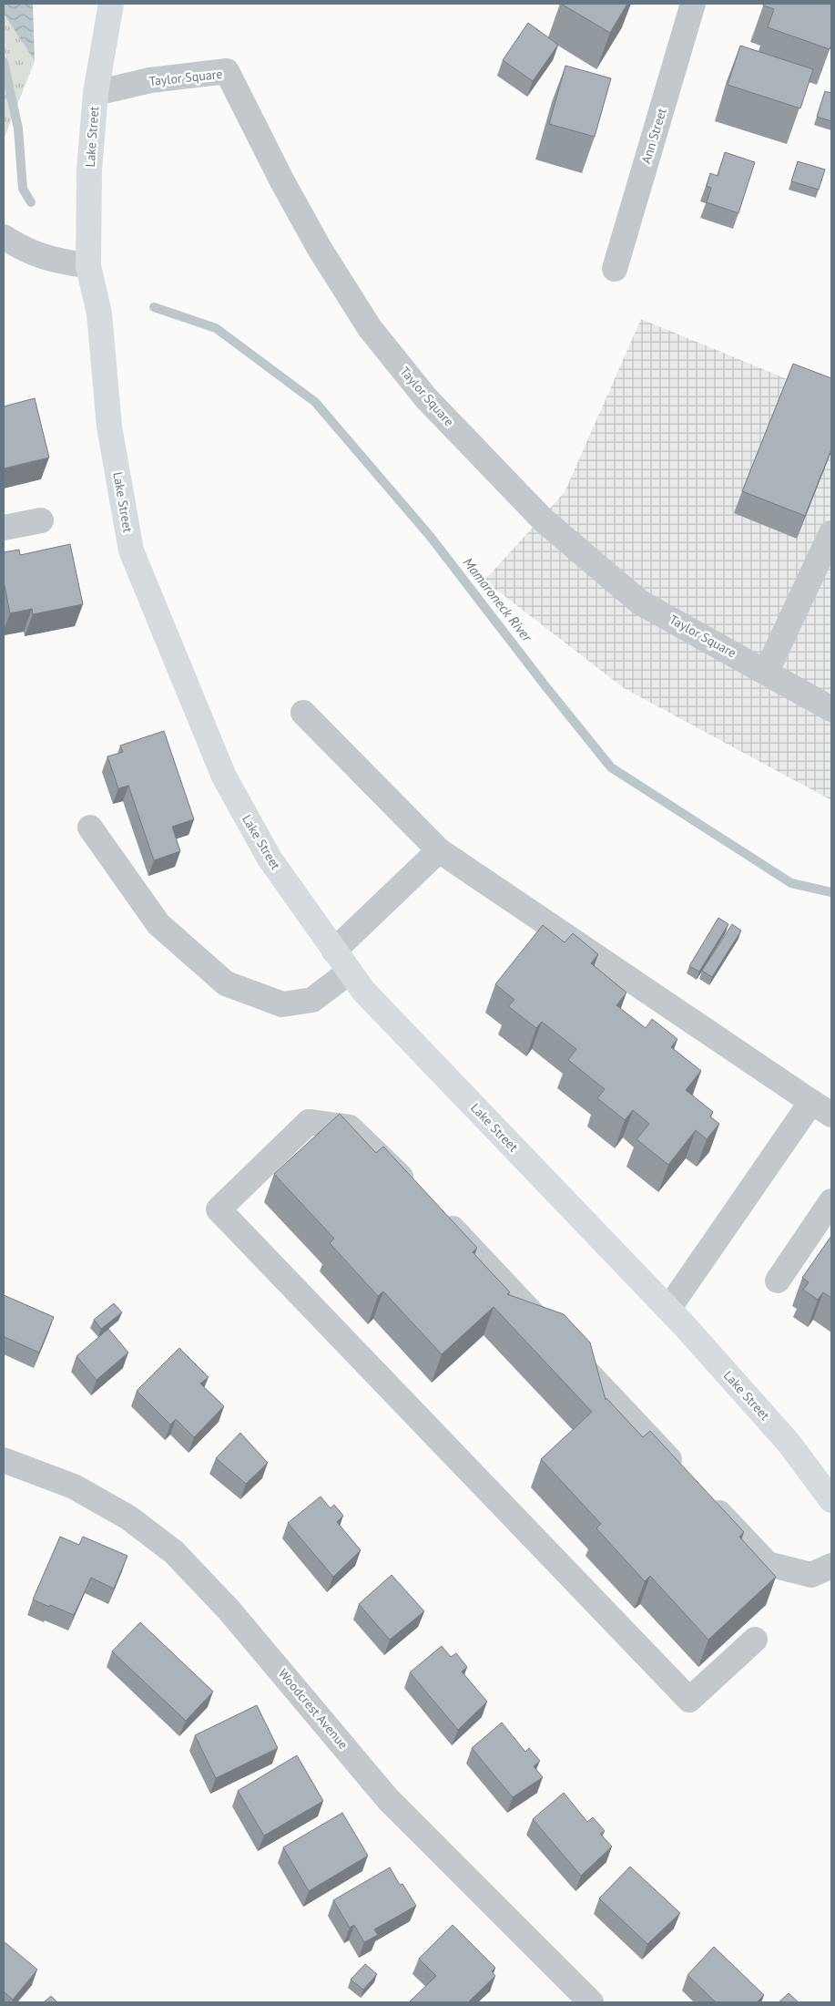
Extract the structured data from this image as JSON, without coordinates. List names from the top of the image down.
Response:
{
  "streets": {
    "main road": ["Lake Street"],
    "street": ["Taylor Square", "Ann Street", "Woodcrest Avenue"]
  },
  "crossings": [
    ["Taylor Square", "Lake Street"]
  ],
  "water": ["Mamaroneck River"]
}
